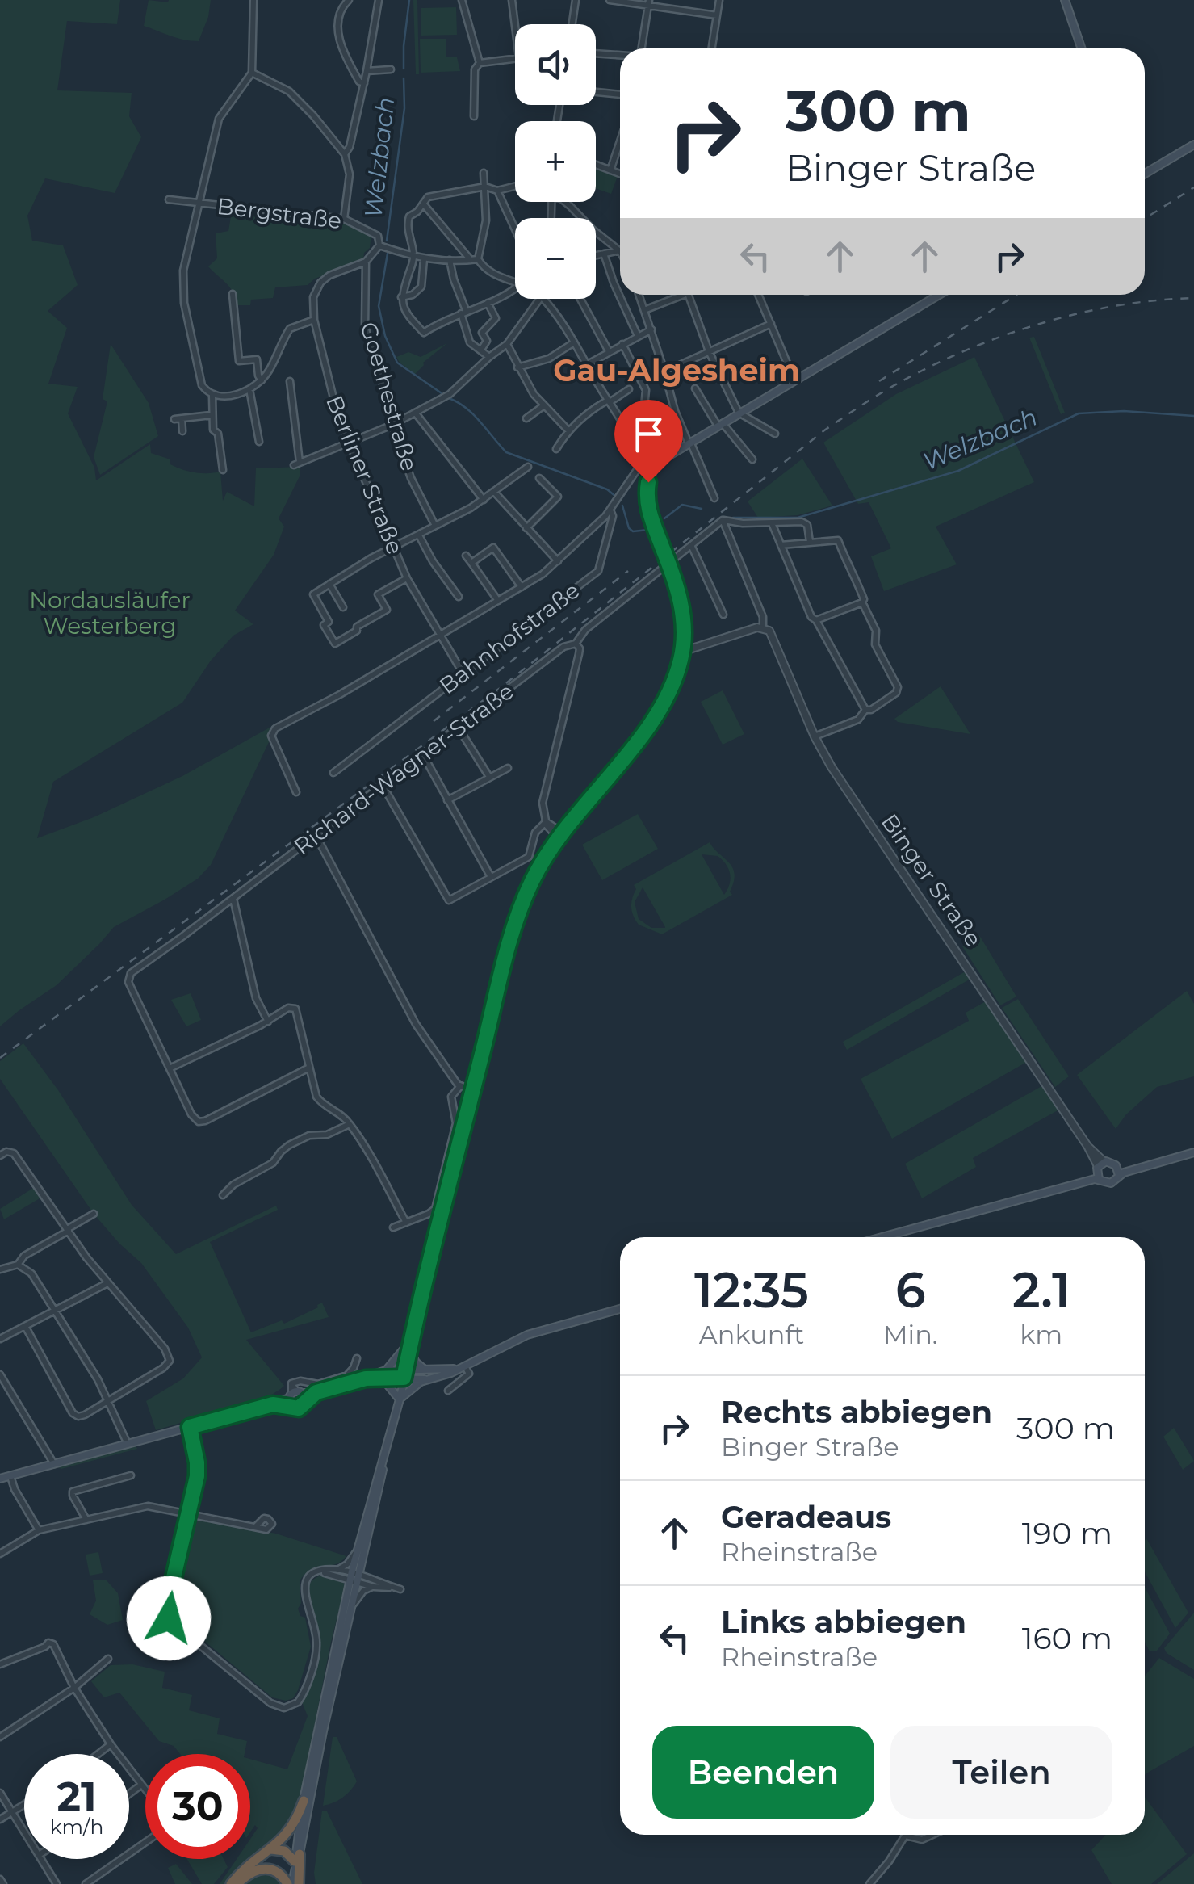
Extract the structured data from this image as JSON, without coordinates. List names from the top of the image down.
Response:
{
  "streets": {
    "street": [
      "Bergstraße",
      "Goethestraße",
      "Berliner Straße",
      "Bahnhofstraße",
      "Richard-Wagner-Straße",
      "Binger Straße"
    ]
  },
  "crossings": [
    ["Bergstraße", "Berliner Straße"],
    ["Goethestraße", "Berliner Straße"],
    ["Berliner Straße", "Bahnhofstraße"],
    ["Richard-Wagner-Straße", "Binger Straße"]
  ],
  "districts": ["Gau-Algesheim"],
  "water": ["Welzbach"],
  "parks": ["Nordausläufer Westerberg"],
  "page": {
    "map_buttons": ["+", "−"],
    "turn": ["300 m", "Binger Straße"],
    "eta": [
      "12:35",
      "Ankunft",
      "6",
      "Min.",
      "2.1",
      "km"
    ],
    "list": [
      {
        "name": "Rechts abbiegen",
        "note": "Binger Straße",
        "value": "300 m"
      },
      {
        "name": "Geradeaus",
        "note": "Rheinstraße",
        "value": "190 m"
      },
      {
        "name": "Links abbiegen",
        "note": "Rheinstraße",
        "value": "160 m"
      }
    ],
    "buttons": ["Beenden", "Teilen"],
    "speed": "21 km/h",
    "limit": "30"
  }
}
